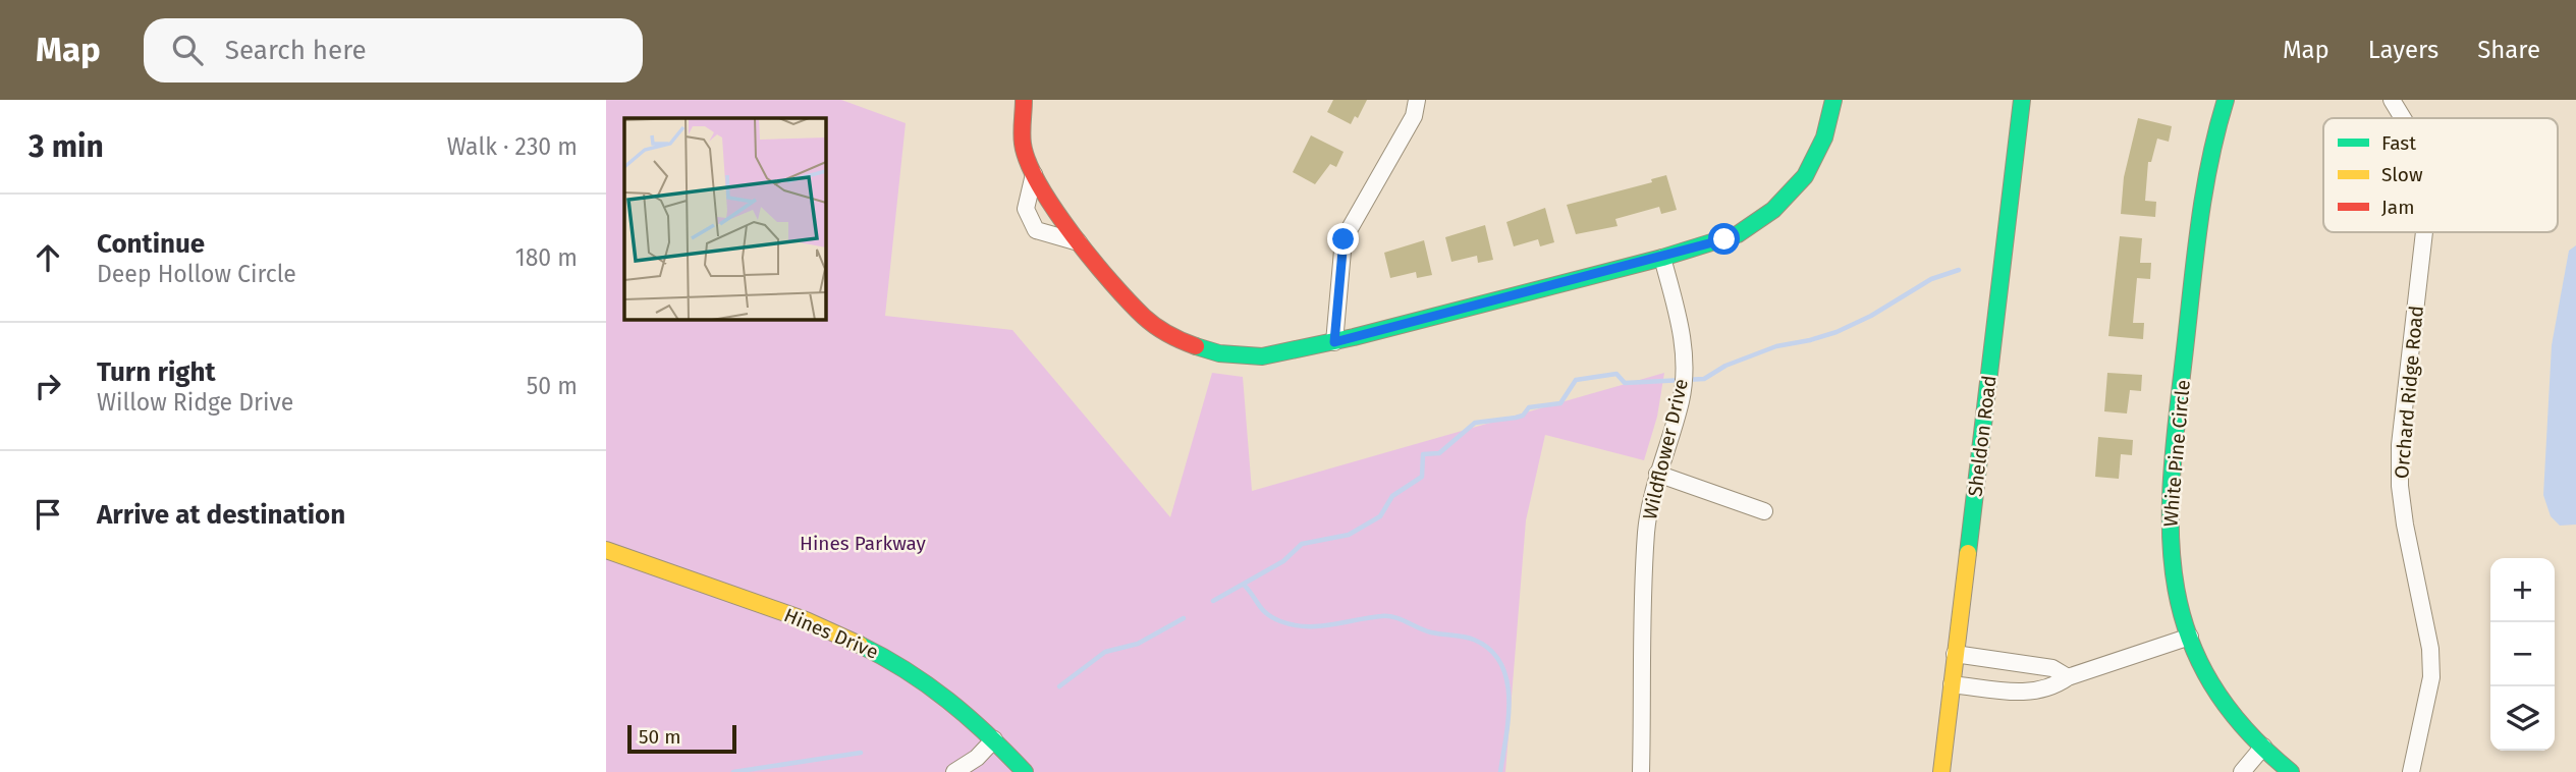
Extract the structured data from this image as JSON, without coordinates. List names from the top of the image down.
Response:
{
  "streets": {
    "street": [
      "Orchard Ridge Road",
      "Sheldon Road",
      "Wildflower Drive",
      "White Pine Circle",
      "Hines Drive"
    ]
  },
  "parks": ["Hines Parkway"],
  "legend": ["Fast", "Slow", "Jam"],
  "scale_bar": "50 m",
  "page": {
    "header": "Map",
    "search": "Search here",
    "nav": ["Map", "Layers", "Share"],
    "heading": ["3 min", "Walk · 230 m"],
    "list": [
      ["Continue", "Deep Hollow Circle", "180 m"],
      ["Turn right", "Willow Ridge Drive", "50 m"],
      "Arrive at destination"
    ],
    "map_buttons": ["+", "−"],
    "scale": "50 m"
  }
}
